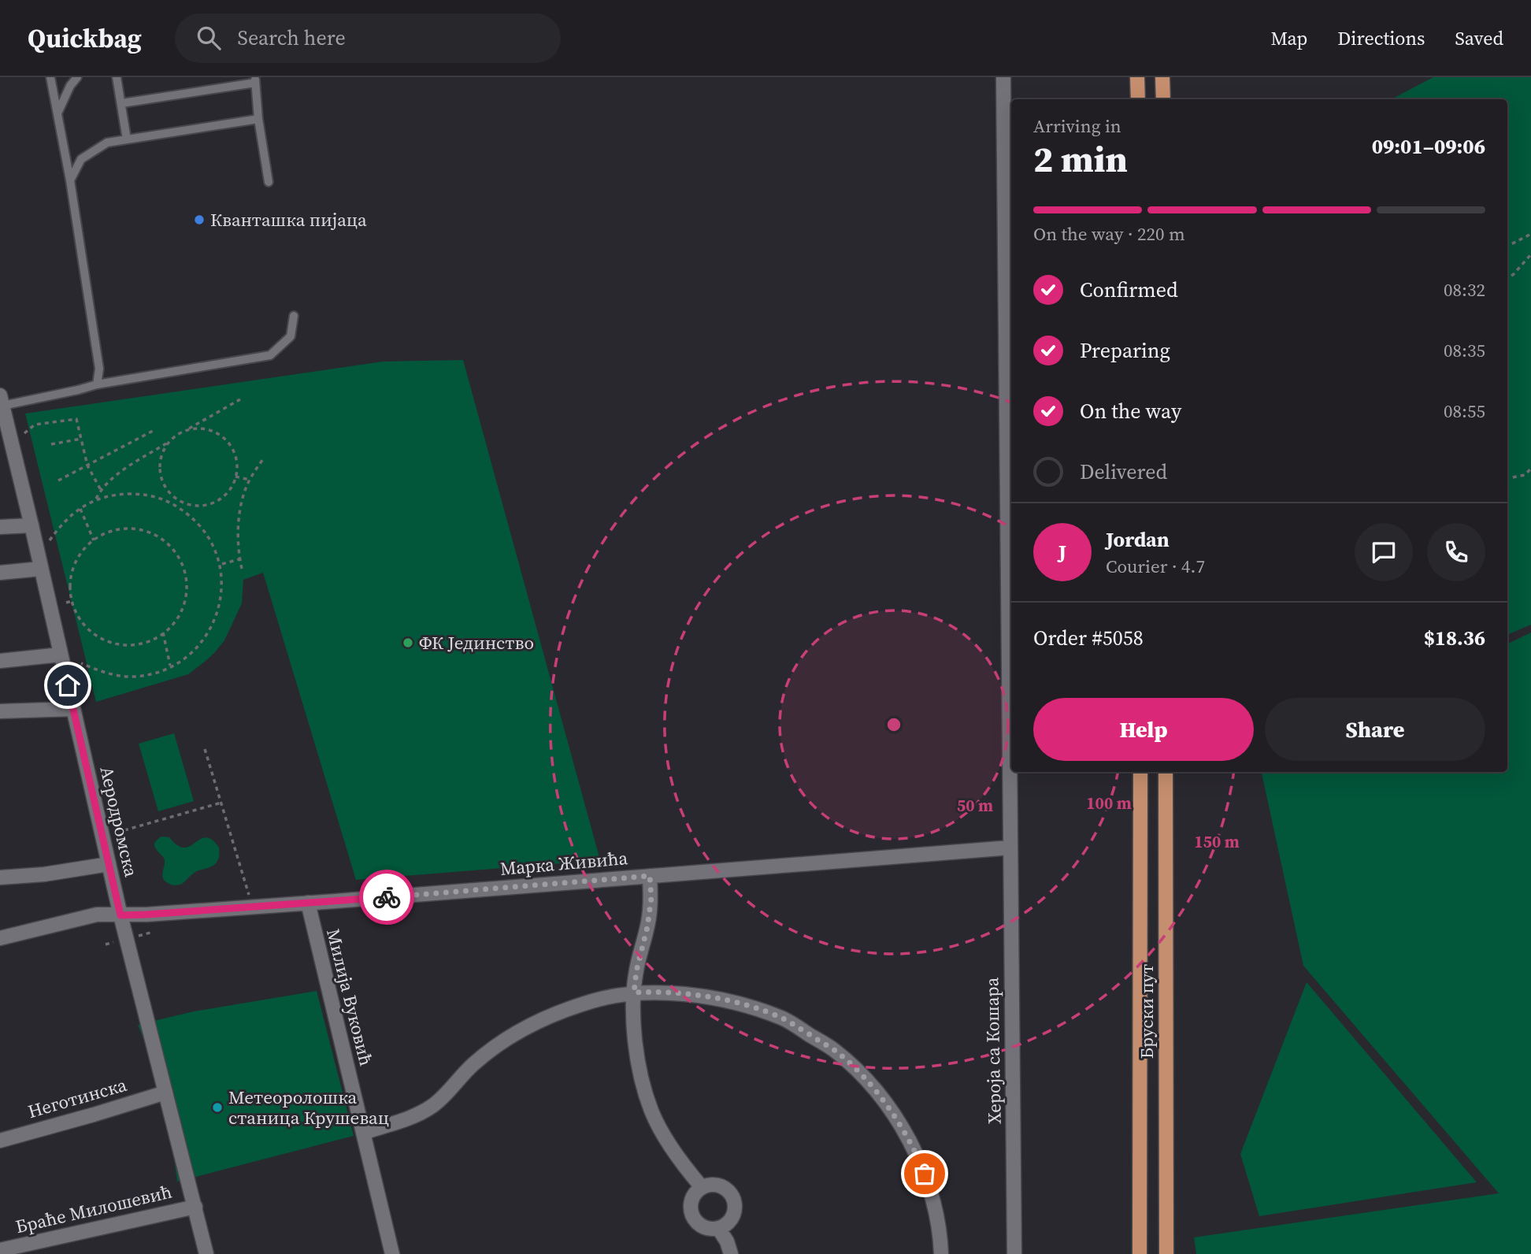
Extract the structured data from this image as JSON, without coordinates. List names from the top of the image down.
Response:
{
  "streets": {
    "main road": ["Бруски пут"],
    "street": [
      "Аеродромска",
      "Марка Живића",
      "Милија Вуковић",
      "Хероја са Кошара",
      "Неготинска",
      "Браће Милошевић"
    ]
  },
  "crossings": [
    ["Аеродромска", "Марка Живића"],
    ["Аеродромска", "Неготинска"],
    ["Аеродромска", "Браће Милошевић"],
    ["Марка Живића", "Милија Вуковић"],
    ["Марка Живића", "Хероја са Кошара"]
  ],
  "places": ["Кванташка пијаца", "ФК Јединство", "Метеоролошка станица Крушевац"],
  "page": {
    "header": "Quickbag",
    "search": "Search here",
    "nav": ["Map", "Directions", "Saved"],
    "heading": ["2 min", "Arriving in", "09:01–09:06"],
    "panel": [
      "Jordan",
      "Courier · 4.7",
      "Order #5058",
      "$18.36"
    ],
    "bar": "On the way · 220 m",
    "list": [
      ["Confirmed", "08:32"],
      ["Preparing", "08:35"],
      ["On the way", "08:55"],
      "Delivered"
    ],
    "round": "J",
    "buttons": ["Help", "Share"]
  },
  "rings": ["100 m", "50 m", "150 m"]
}
